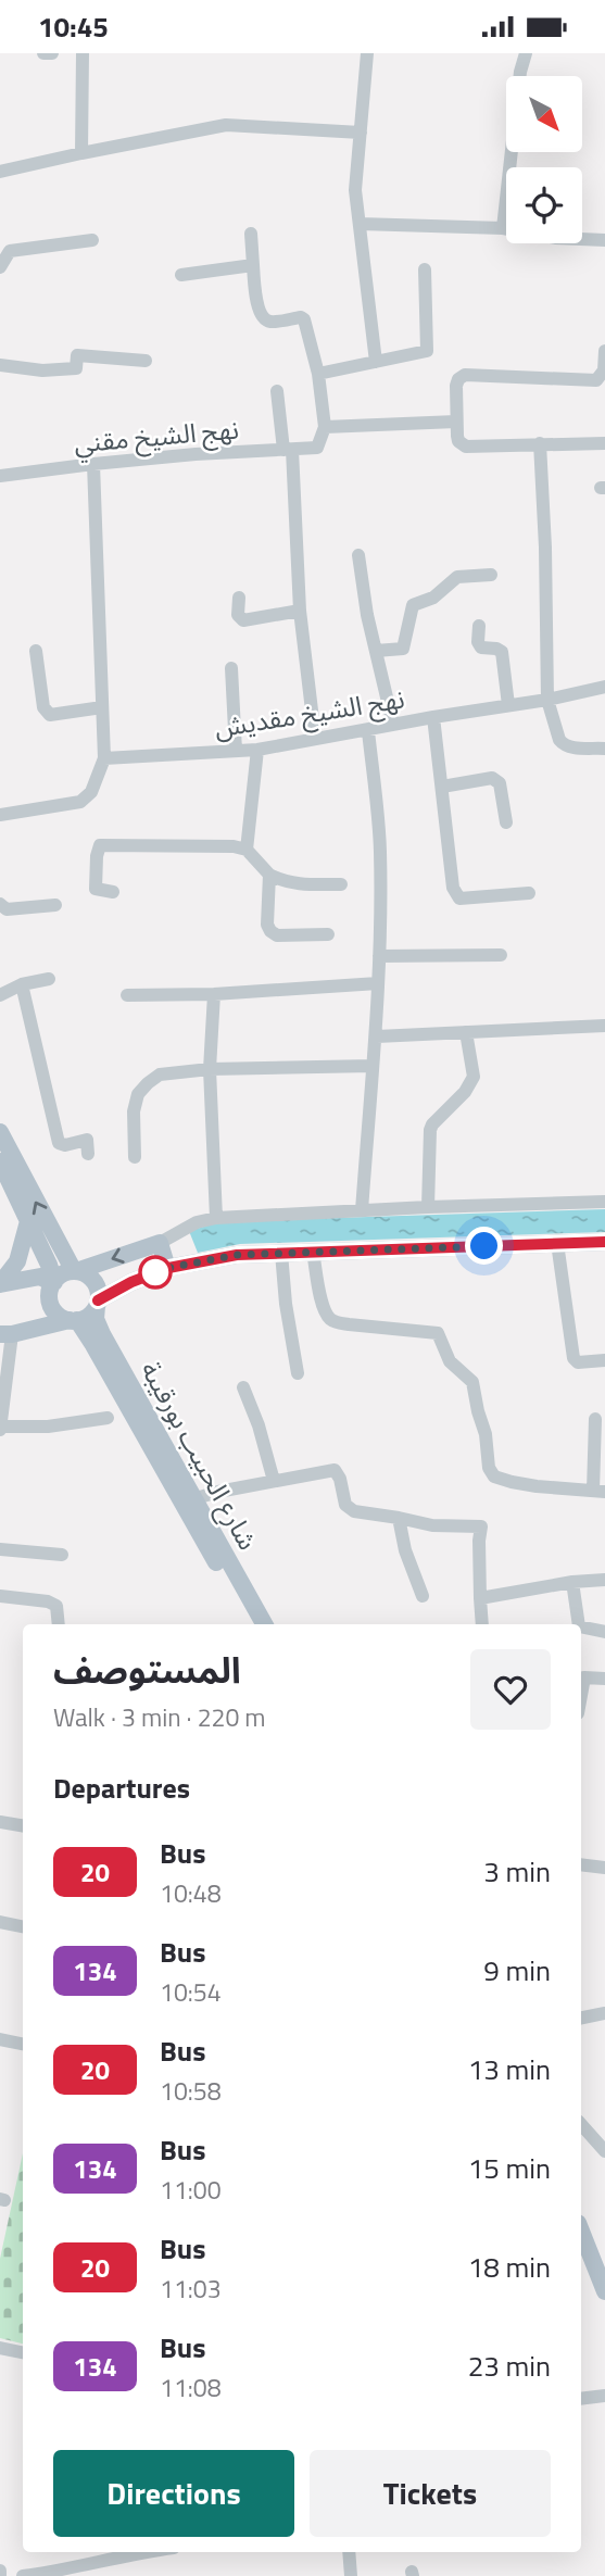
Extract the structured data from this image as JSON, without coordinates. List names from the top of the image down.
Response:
{
  "streets": {
    "main road": ["شارع الحبيب بورقيبة"],
    "street": ["نهج الشيخ مقني", "نهج الشيخ مقديش"]
  },
  "lines": ["bus line 20"],
  "north": "bottom right",
  "page": {
    "status": "10:45",
    "heading": [
      ["المستوصف", "Walk · 3 min · 220 m"],
      "Departures"
    ],
    "list": [
      {
        "mark": "20",
        "name": "Bus",
        "note": "10:48",
        "value": "3 min"
      },
      {
        "mark": "134",
        "name": "Bus",
        "note": "10:54",
        "value": "9 min"
      },
      {
        "mark": "20",
        "name": "Bus",
        "note": "10:58",
        "value": "13 min"
      },
      {
        "mark": "134",
        "name": "Bus",
        "note": "11:00",
        "value": "15 min"
      },
      {
        "mark": "20",
        "name": "Bus",
        "note": "11:03",
        "value": "18 min"
      },
      {
        "mark": "134",
        "name": "Bus",
        "note": "11:08",
        "value": "23 min"
      }
    ],
    "buttons": ["Directions", "Tickets"]
  }
}
